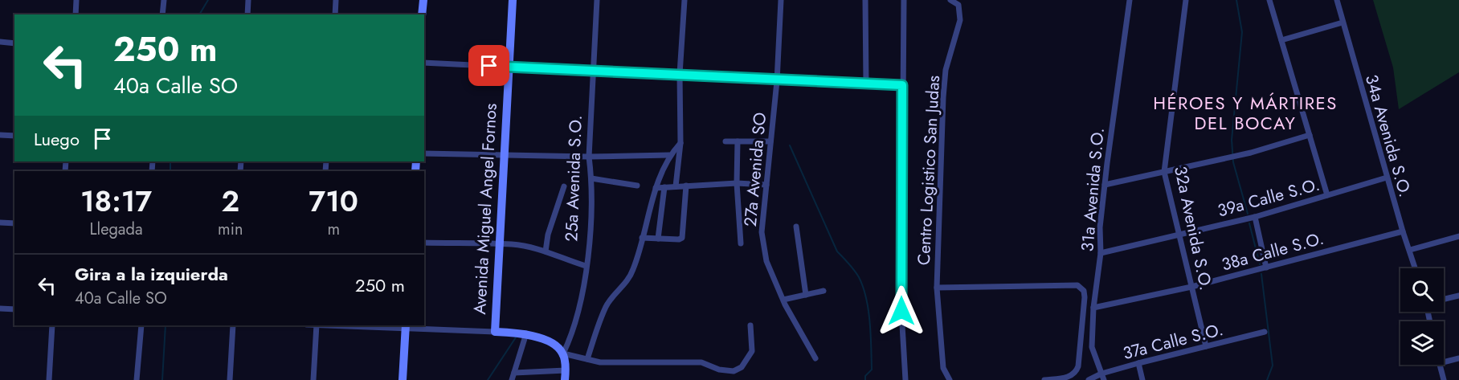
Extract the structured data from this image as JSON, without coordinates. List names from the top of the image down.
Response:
{
  "streets": {
    "street": [
      "34a Avenida S.O.",
      "27a Avenida SO",
      "Centro Logistico San Judas",
      "25a Avenida S.O.",
      "31a Avenida S.O.",
      "39a Calle S.O.",
      "Avenida Miguel Angel Fornos",
      "32a Avenida S.O.",
      "38a Calle S.O.",
      "37a Calle S.O."
    ]
  },
  "crossings": [
    ["34a Avenida S.O.", "39a Calle S.O."],
    ["34a Avenida S.O.", "38a Calle S.O."],
    ["31a Avenida S.O.", "39a Calle S.O."],
    ["31a Avenida S.O.", "38a Calle S.O."],
    ["31a Avenida S.O.", "37a Calle S.O."],
    ["39a Calle S.O.", "32a Avenida S.O."],
    ["32a Avenida S.O.", "38a Calle S.O."],
    ["32a Avenida S.O.", "37a Calle S.O."]
  ],
  "districts": ["HÉROES Y MÁRTIRES DEL BOCAY"],
  "page": {
    "turn": ["250 m", "40a Calle SO"],
    "then": "Luego",
    "eta": [
      "18:17",
      "Llegada",
      "2",
      "min",
      "710",
      "m"
    ],
    "list": [
      {
        "name": "Gira a la izquierda",
        "note": "40a Calle SO",
        "value": "250 m"
      }
    ]
  }
}
